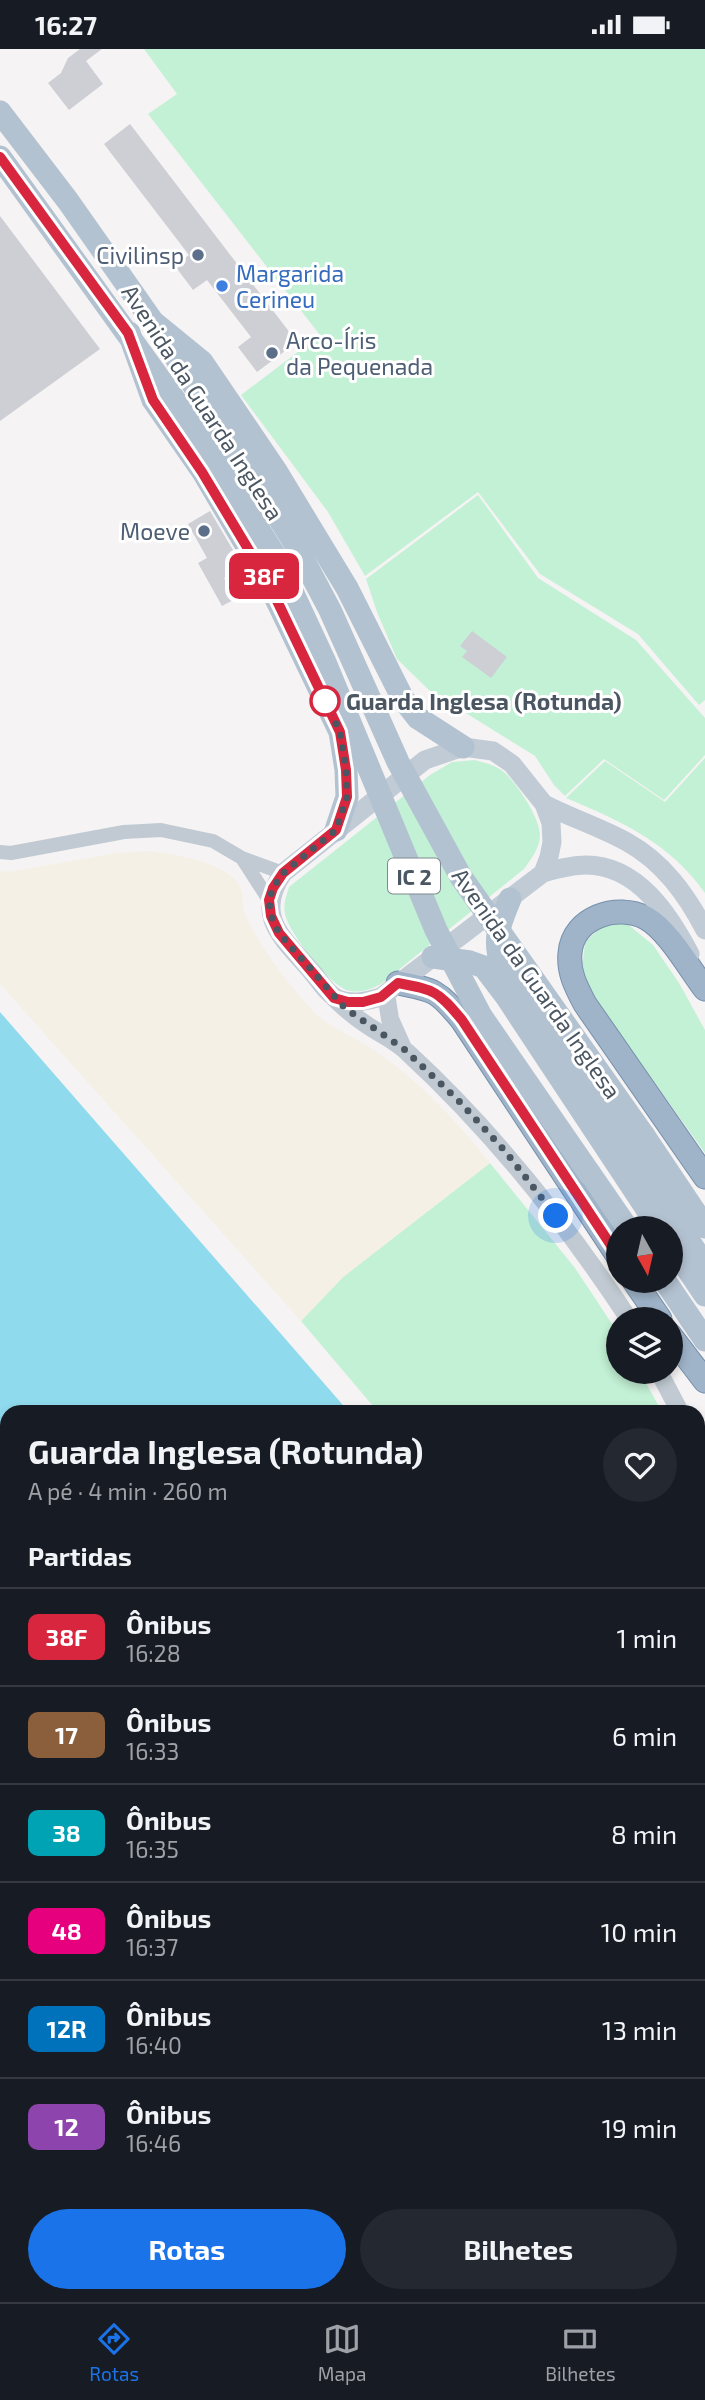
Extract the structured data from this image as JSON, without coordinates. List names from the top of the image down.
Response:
{
  "streets": {
    "main road": ["Avenida da Guarda Inglesa", "IC 2"]
  },
  "places": [
    "Civilinsp",
    "Margarida Cerineu",
    "Arco-Íris da Pequenada",
    "Moeve",
    "Guarda Inglesa (Rotunda)"
  ],
  "lines": ["bus line 38F"],
  "north": "bottom",
  "page": {
    "status": "16:27",
    "on_map": "38F",
    "heading": [
      ["Guarda Inglesa (Rotunda)", "A pé · 4 min · 260 m"],
      "Partidas"
    ],
    "list": [
      {
        "mark": "38F",
        "name": "Ônibus",
        "note": "16:28",
        "value": "1 min"
      },
      {
        "mark": "17",
        "name": "Ônibus",
        "note": "16:33",
        "value": "6 min"
      },
      {
        "mark": "38",
        "name": "Ônibus",
        "note": "16:35",
        "value": "8 min"
      },
      {
        "mark": "48",
        "name": "Ônibus",
        "note": "16:37",
        "value": "10 min"
      },
      {
        "mark": "12R",
        "name": "Ônibus",
        "note": "16:40",
        "value": "13 min"
      },
      {
        "mark": "12",
        "name": "Ônibus",
        "note": "16:46",
        "value": "19 min"
      }
    ],
    "buttons": ["Rotas", "Bilhetes"],
    "tabs": ["Rotas", "Mapa", "Bilhetes"]
  }
}
